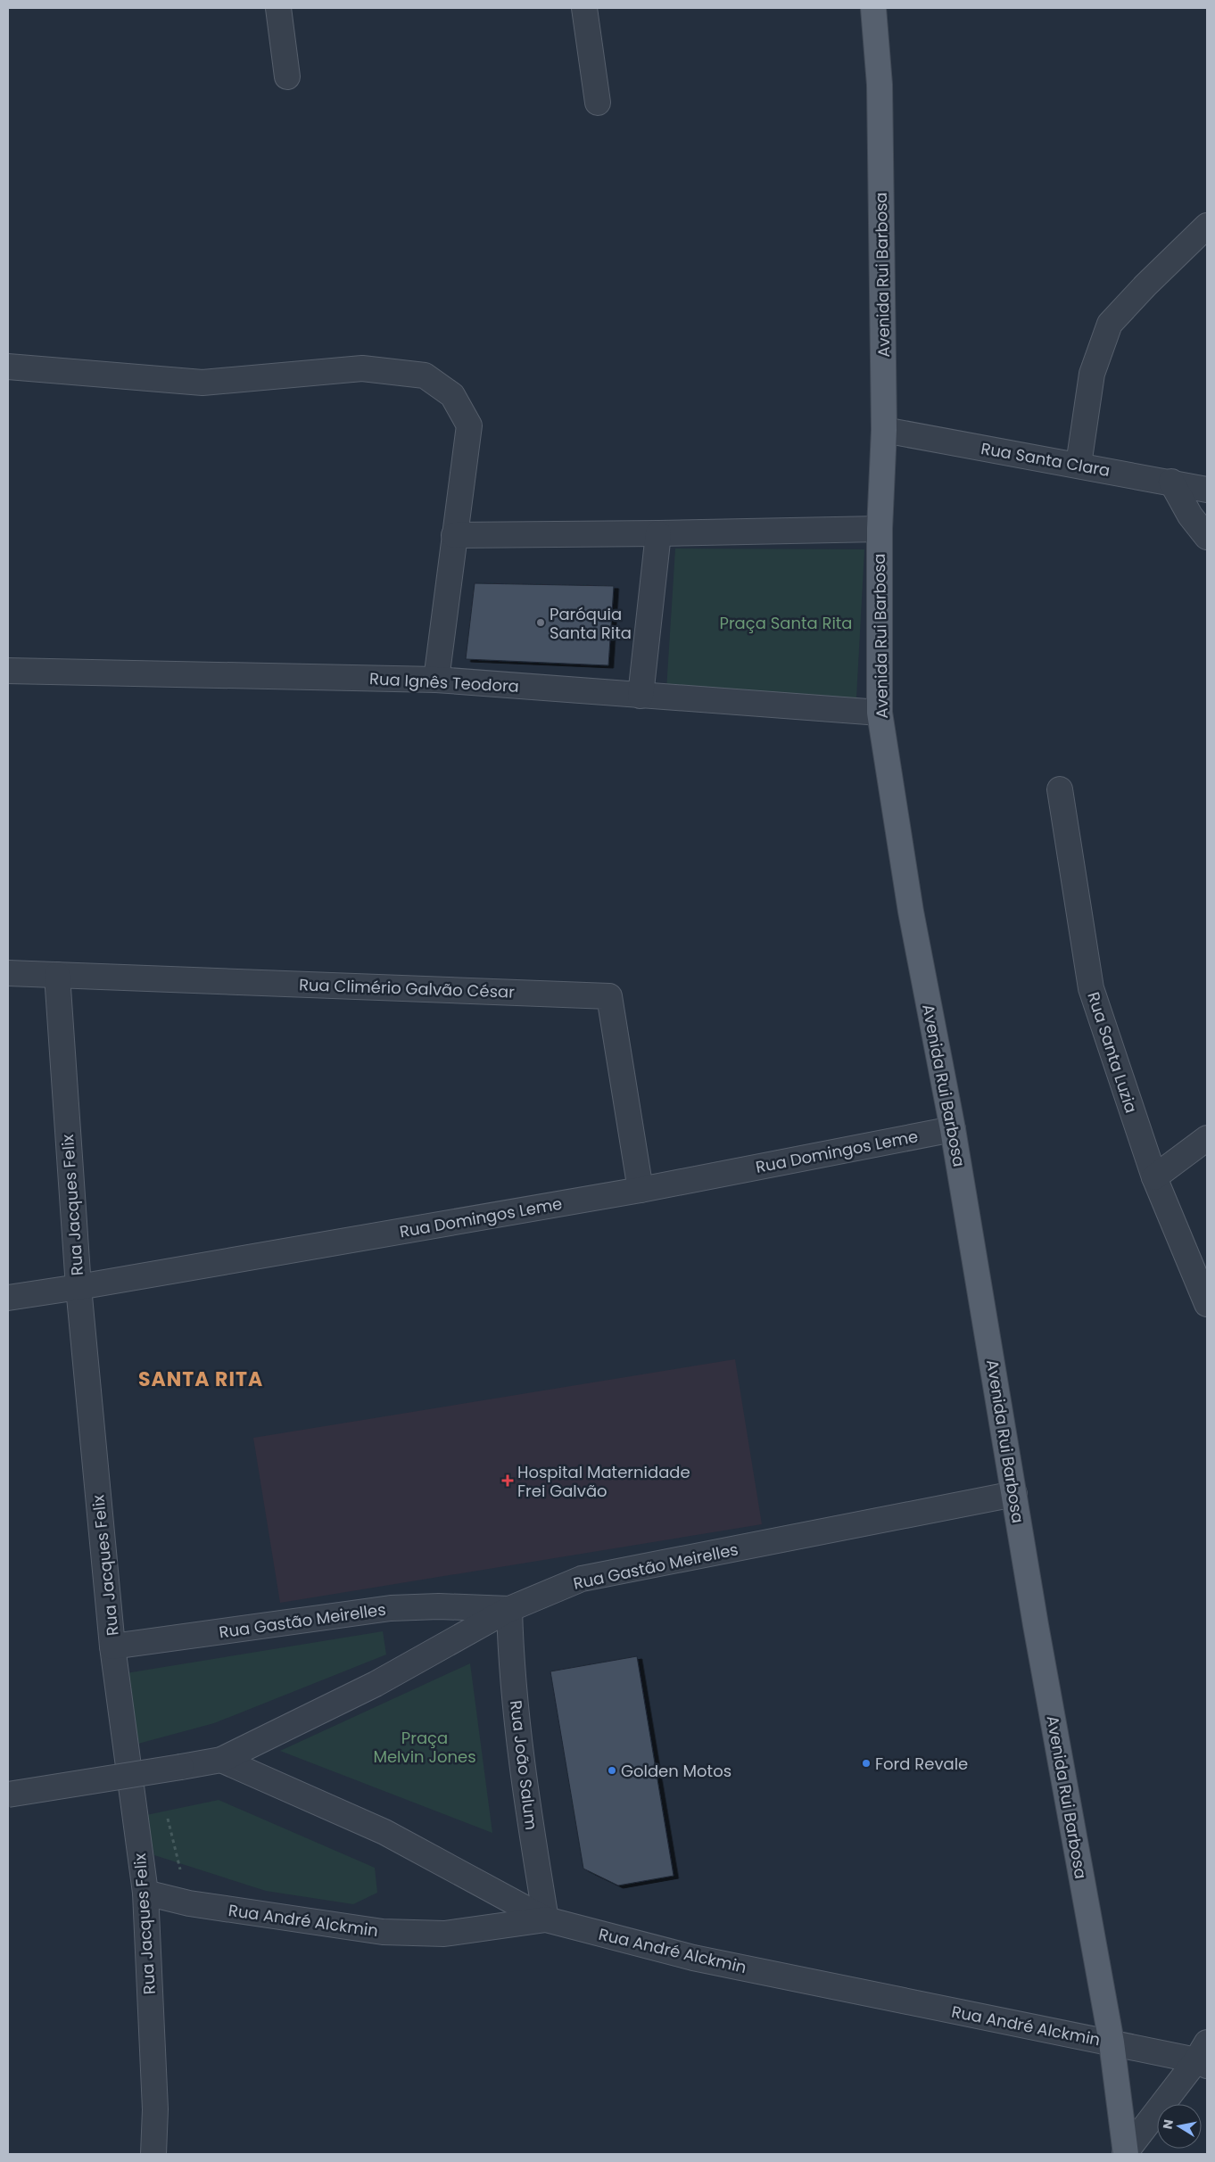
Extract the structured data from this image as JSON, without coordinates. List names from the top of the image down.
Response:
{
  "streets": {
    "main road": ["Avenida Rui Barbosa"],
    "street": [
      "Rua Santa Clara",
      "Rua Ignês Teodora",
      "Rua Climério Galvão César",
      "Rua Santa Luzia",
      "Rua Domingos Leme",
      "Rua Jacques Felix",
      "Rua Gastão Meirelles",
      "Rua João Salum",
      "Rua André Alckmin"
    ]
  },
  "crossings": [
    ["Avenida Rui Barbosa", "Rua Santa Clara"],
    ["Avenida Rui Barbosa", "Rua Ignês Teodora"],
    ["Avenida Rui Barbosa", "Rua Domingos Leme"],
    ["Avenida Rui Barbosa", "Rua Gastão Meirelles"],
    ["Avenida Rui Barbosa", "Rua André Alckmin"],
    ["Rua Climério Galvão César", "Rua Domingos Leme"],
    ["Rua Climério Galvão César", "Rua Jacques Felix"],
    ["Rua Domingos Leme", "Rua Jacques Felix"],
    ["Rua Jacques Felix", "Rua Gastão Meirelles"],
    ["Rua Jacques Felix", "Rua André Alckmin"],
    ["Rua Gastão Meirelles", "Rua João Salum"],
    ["Rua João Salum", "Rua André Alckmin"]
  ],
  "districts": ["SANTA RITA"],
  "parks": ["Praça Santa Rita", "Praça Melvin Jones"],
  "places": {
    "other": ["Paróquia Santa Rita", "Ford Revale", "Golden Motos"],
    "health": ["Hospital Maternidade Frei Galvão"]
  },
  "north": "left"
}
